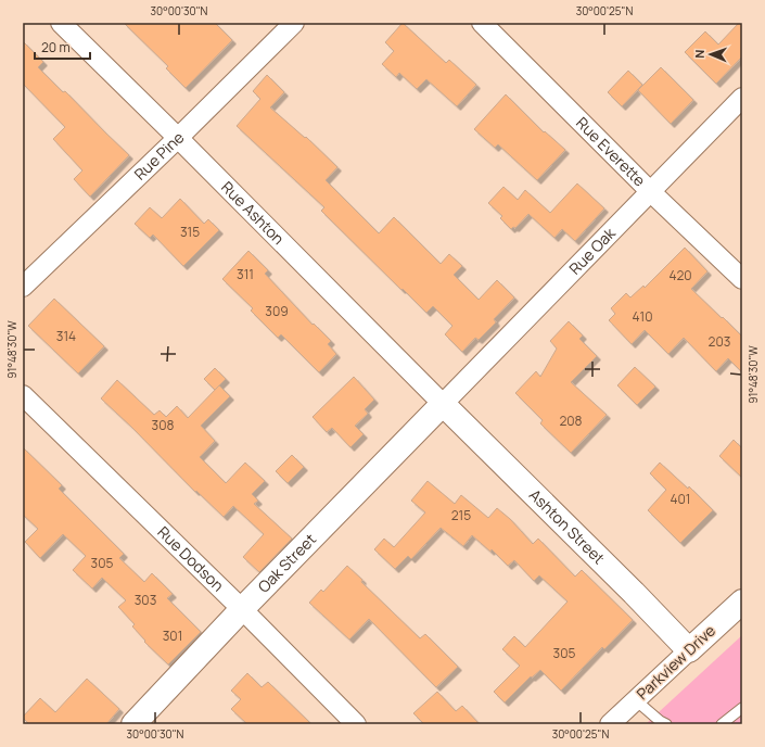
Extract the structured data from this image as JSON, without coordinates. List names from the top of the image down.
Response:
{
  "streets": {
    "main road": ["Ashton Street", "Oak Street", "Parkview Drive"],
    "street": [
      "Rue Everette",
      "Rue Pine",
      "Rue Ashton",
      "Rue Oak",
      "Rue Dodson"
    ]
  },
  "crossings": [
    ["Rue Everette", "Rue Oak"],
    ["Rue Pine", "Rue Ashton"],
    ["Rue Ashton", "Rue Oak"],
    ["Rue Ashton", "Ashton Street"],
    ["Rue Ashton", "Oak Street"],
    ["Rue Oak", "Ashton Street"],
    ["Rue Oak", "Oak Street"],
    ["Ashton Street", "Oak Street"],
    ["Ashton Street", "Parkview Drive"],
    ["Rue Dodson", "Oak Street"]
  ],
  "house_numbers": [
    "315",
    "311",
    "420",
    "309",
    "410",
    "314",
    "203",
    "208",
    "308",
    "401",
    "215",
    "305",
    "303",
    "301",
    "305"
  ],
  "scale_bar": "20 m",
  "north": "left",
  "coordinates": ["30°00'30\"N", "30°00'25\"N", "91°48'30\"W"]
}
